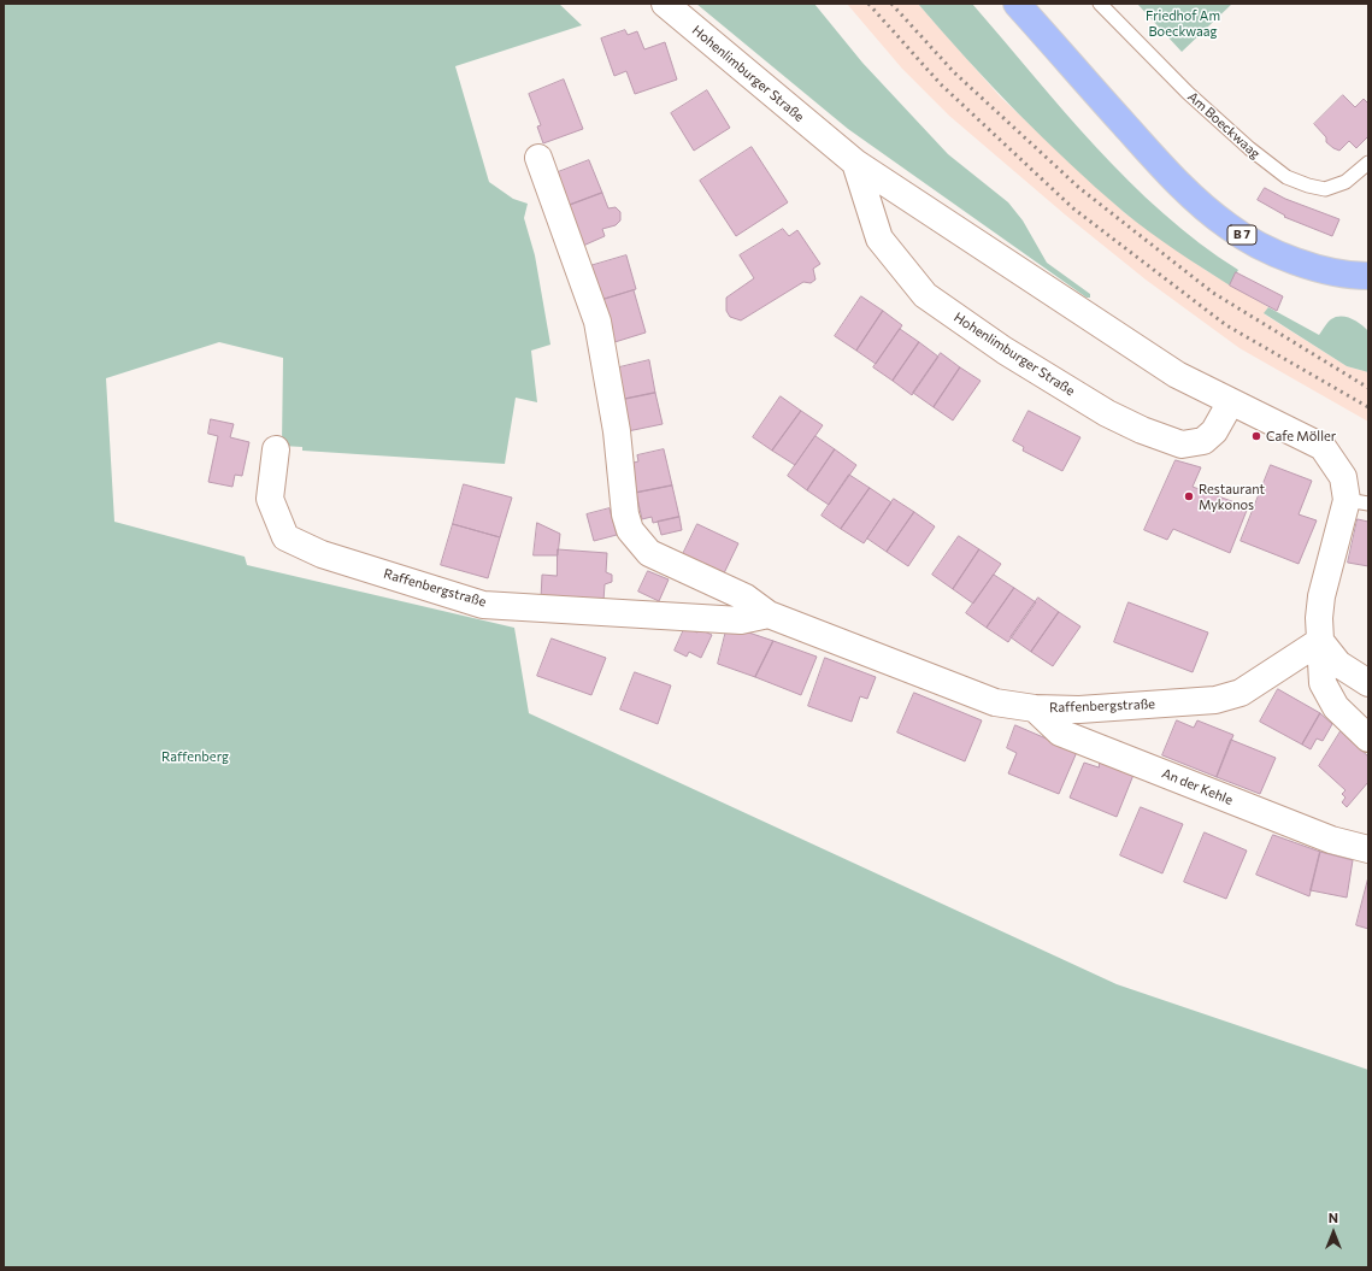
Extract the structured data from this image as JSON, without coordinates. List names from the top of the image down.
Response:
{
  "streets": {
    "main road": ["B 7"],
    "street": ["Hohenlimburger Straße", "Raffenbergstraße", "An der Kehle"],
    "lane": ["Am Boeckwaag"]
  },
  "crossings": [
    ["Hohenlimburger Straße", "Raffenbergstraße"],
    ["Raffenbergstraße", "An der Kehle"]
  ],
  "parks": ["Friedhof Am Boeckwaag", "Raffenberg"],
  "places": ["Cafe Möller", "Restaurant Mykonos"],
  "north": "top"
}
